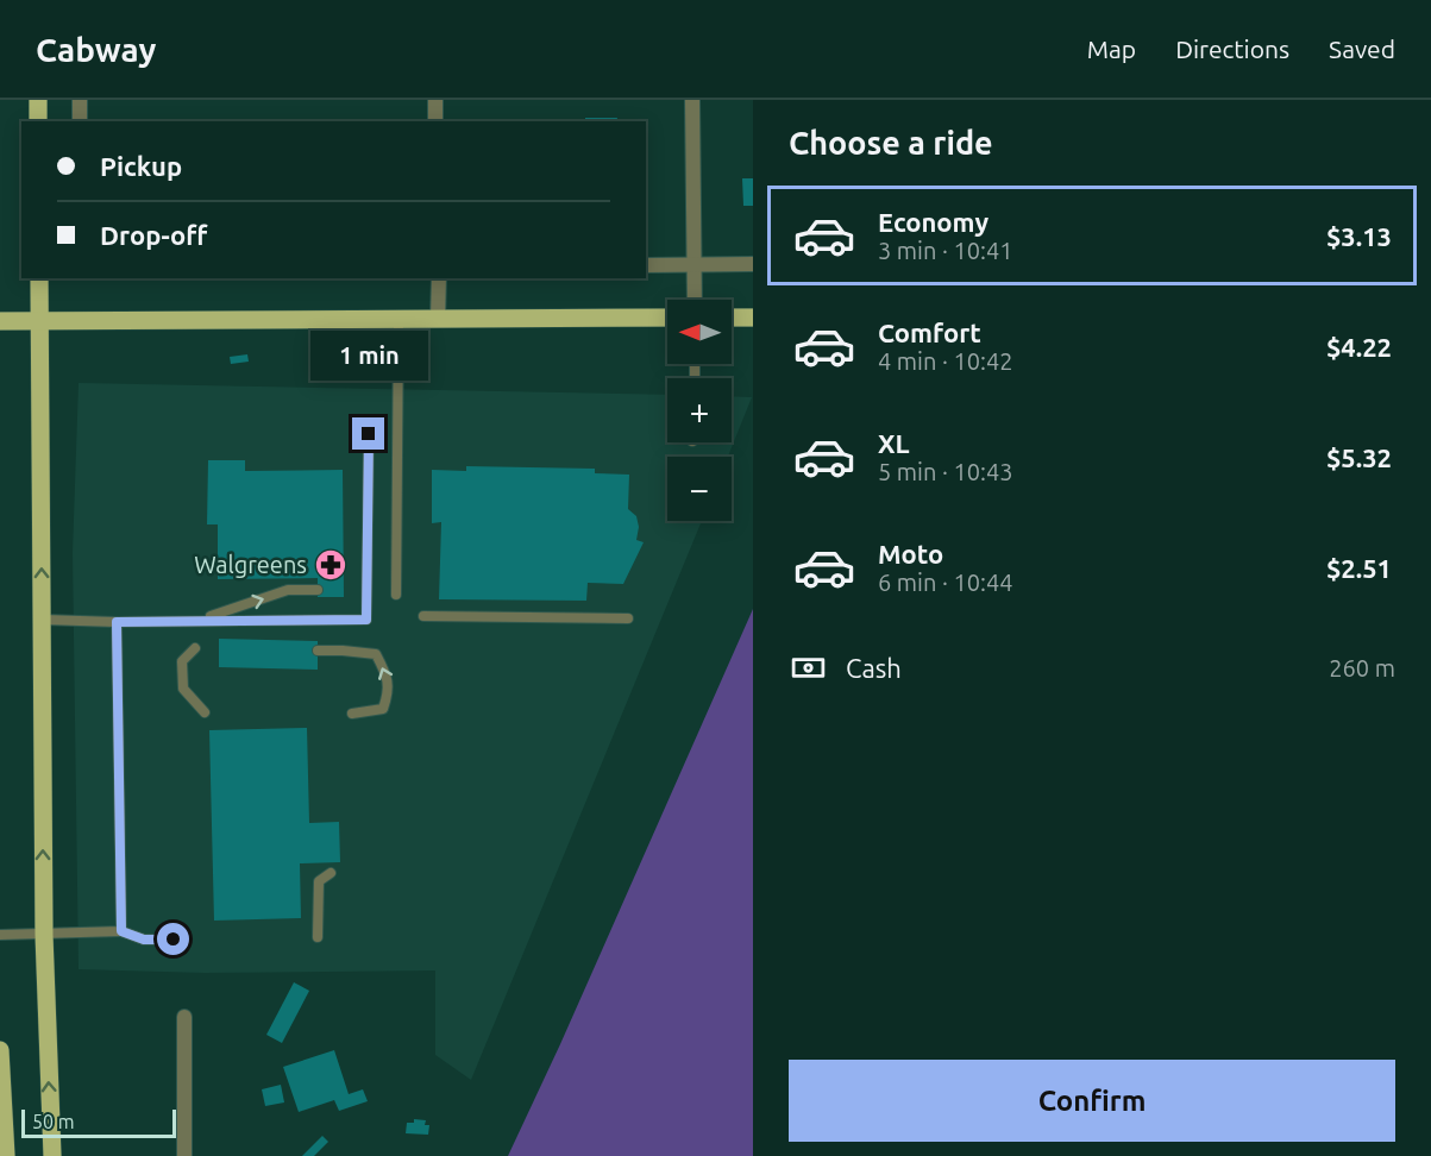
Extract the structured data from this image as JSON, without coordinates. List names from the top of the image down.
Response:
{
  "places": {
    "pharmacy": ["Walgreens"]
  },
  "scale_bar": "50 m",
  "north": "left",
  "page": {
    "header": "Cabway",
    "nav": ["Map", "Directions", "Saved"],
    "heading": "Choose a ride",
    "banner": ["Pickup", "Drop-off"],
    "list": [
      {
        "name": "Economy",
        "note": "3 min · 10:41",
        "value": "$3.13"
      },
      {
        "name": "Comfort",
        "note": "4 min · 10:42",
        "value": "$4.22"
      },
      {
        "name": "XL",
        "note": "5 min · 10:43",
        "value": "$5.32"
      },
      {
        "name": "Moto",
        "note": "6 min · 10:44",
        "value": "$2.51"
      }
    ],
    "map_buttons": ["+", "−"],
    "bubble": "1 min",
    "pay": ["Cash", "260 m"],
    "buttons": "Confirm",
    "scale": "50 m"
  }
}
